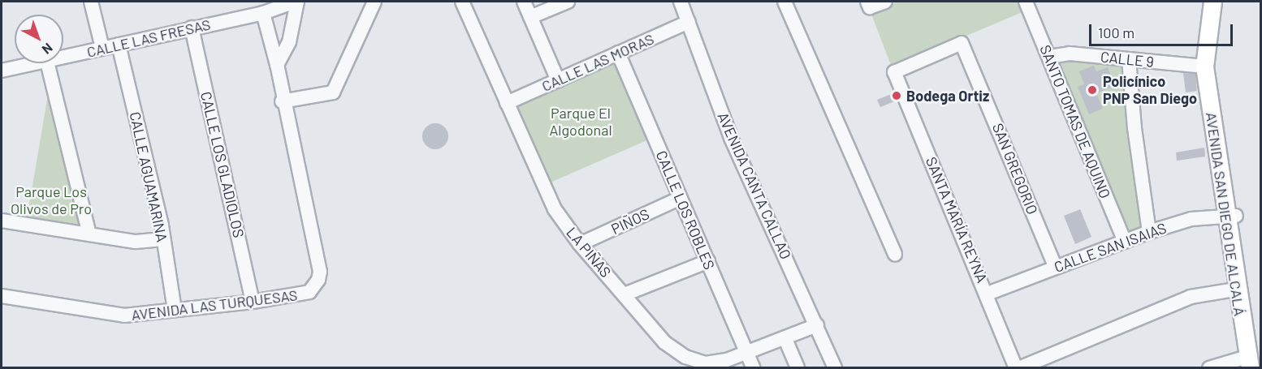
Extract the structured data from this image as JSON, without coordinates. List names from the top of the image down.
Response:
{
  "streets": {
    "main road": ["AVENIDA SAN DIEGO DE ALCALÁ"],
    "street": [
      "CALLE LAS FRESAS",
      "CALLE 9",
      "CALLE LAS MORAS",
      "SANTO TOMAS DE AQUINO",
      "CALLE LOS GLADIOLOS",
      "SAN GREGORIO",
      "CALLE AGUAMARINA",
      "AVENIDA CANTA CALLAO",
      "CALLE LOS ROBLES",
      "SANTA MARÍA REYNA",
      "PIÑOS",
      "CALLE SAN ISAIAS",
      "LA PIÑAS",
      "AVENIDA LAS TURQUESAS"
    ]
  },
  "crossings": [
    ["CALLE LAS FRESAS", "CALLE LOS GLADIOLOS"],
    ["CALLE LAS FRESAS", "CALLE AGUAMARINA"],
    ["CALLE LAS FRESAS", "AVENIDA LAS TURQUESAS"],
    ["CALLE 9", "SANTO TOMAS DE AQUINO"],
    ["CALLE 9", "AVENIDA SAN DIEGO DE ALCALÁ"],
    ["CALLE LAS MORAS", "AVENIDA CANTA CALLAO"],
    ["CALLE LAS MORAS", "CALLE LOS ROBLES"],
    ["CALLE LAS MORAS", "LA PIÑAS"],
    ["SANTO TOMAS DE AQUINO", "CALLE SAN ISAIAS"],
    ["CALLE LOS GLADIOLOS", "AVENIDA LAS TURQUESAS"],
    ["SAN GREGORIO", "SANTA MARÍA REYNA"],
    ["SAN GREGORIO", "CALLE SAN ISAIAS"],
    ["CALLE AGUAMARINA", "AVENIDA LAS TURQUESAS"],
    ["AVENIDA CANTA CALLAO", "LA PIÑAS"],
    ["CALLE LOS ROBLES", "PIÑOS"],
    ["CALLE LOS ROBLES", "LA PIÑAS"],
    ["AVENIDA SAN DIEGO DE ALCALÁ", "CALLE SAN ISAIAS"],
    ["SANTA MARÍA REYNA", "CALLE SAN ISAIAS"],
    ["PIÑOS", "LA PIÑAS"]
  ],
  "parks": ["Parque El Algodonal", "Parque Los Olivos de Pro"],
  "places": ["Policínico PNP San Diego", "Bodega Ortiz"],
  "scale_bar": "100 m",
  "north": "bottom right"
}
